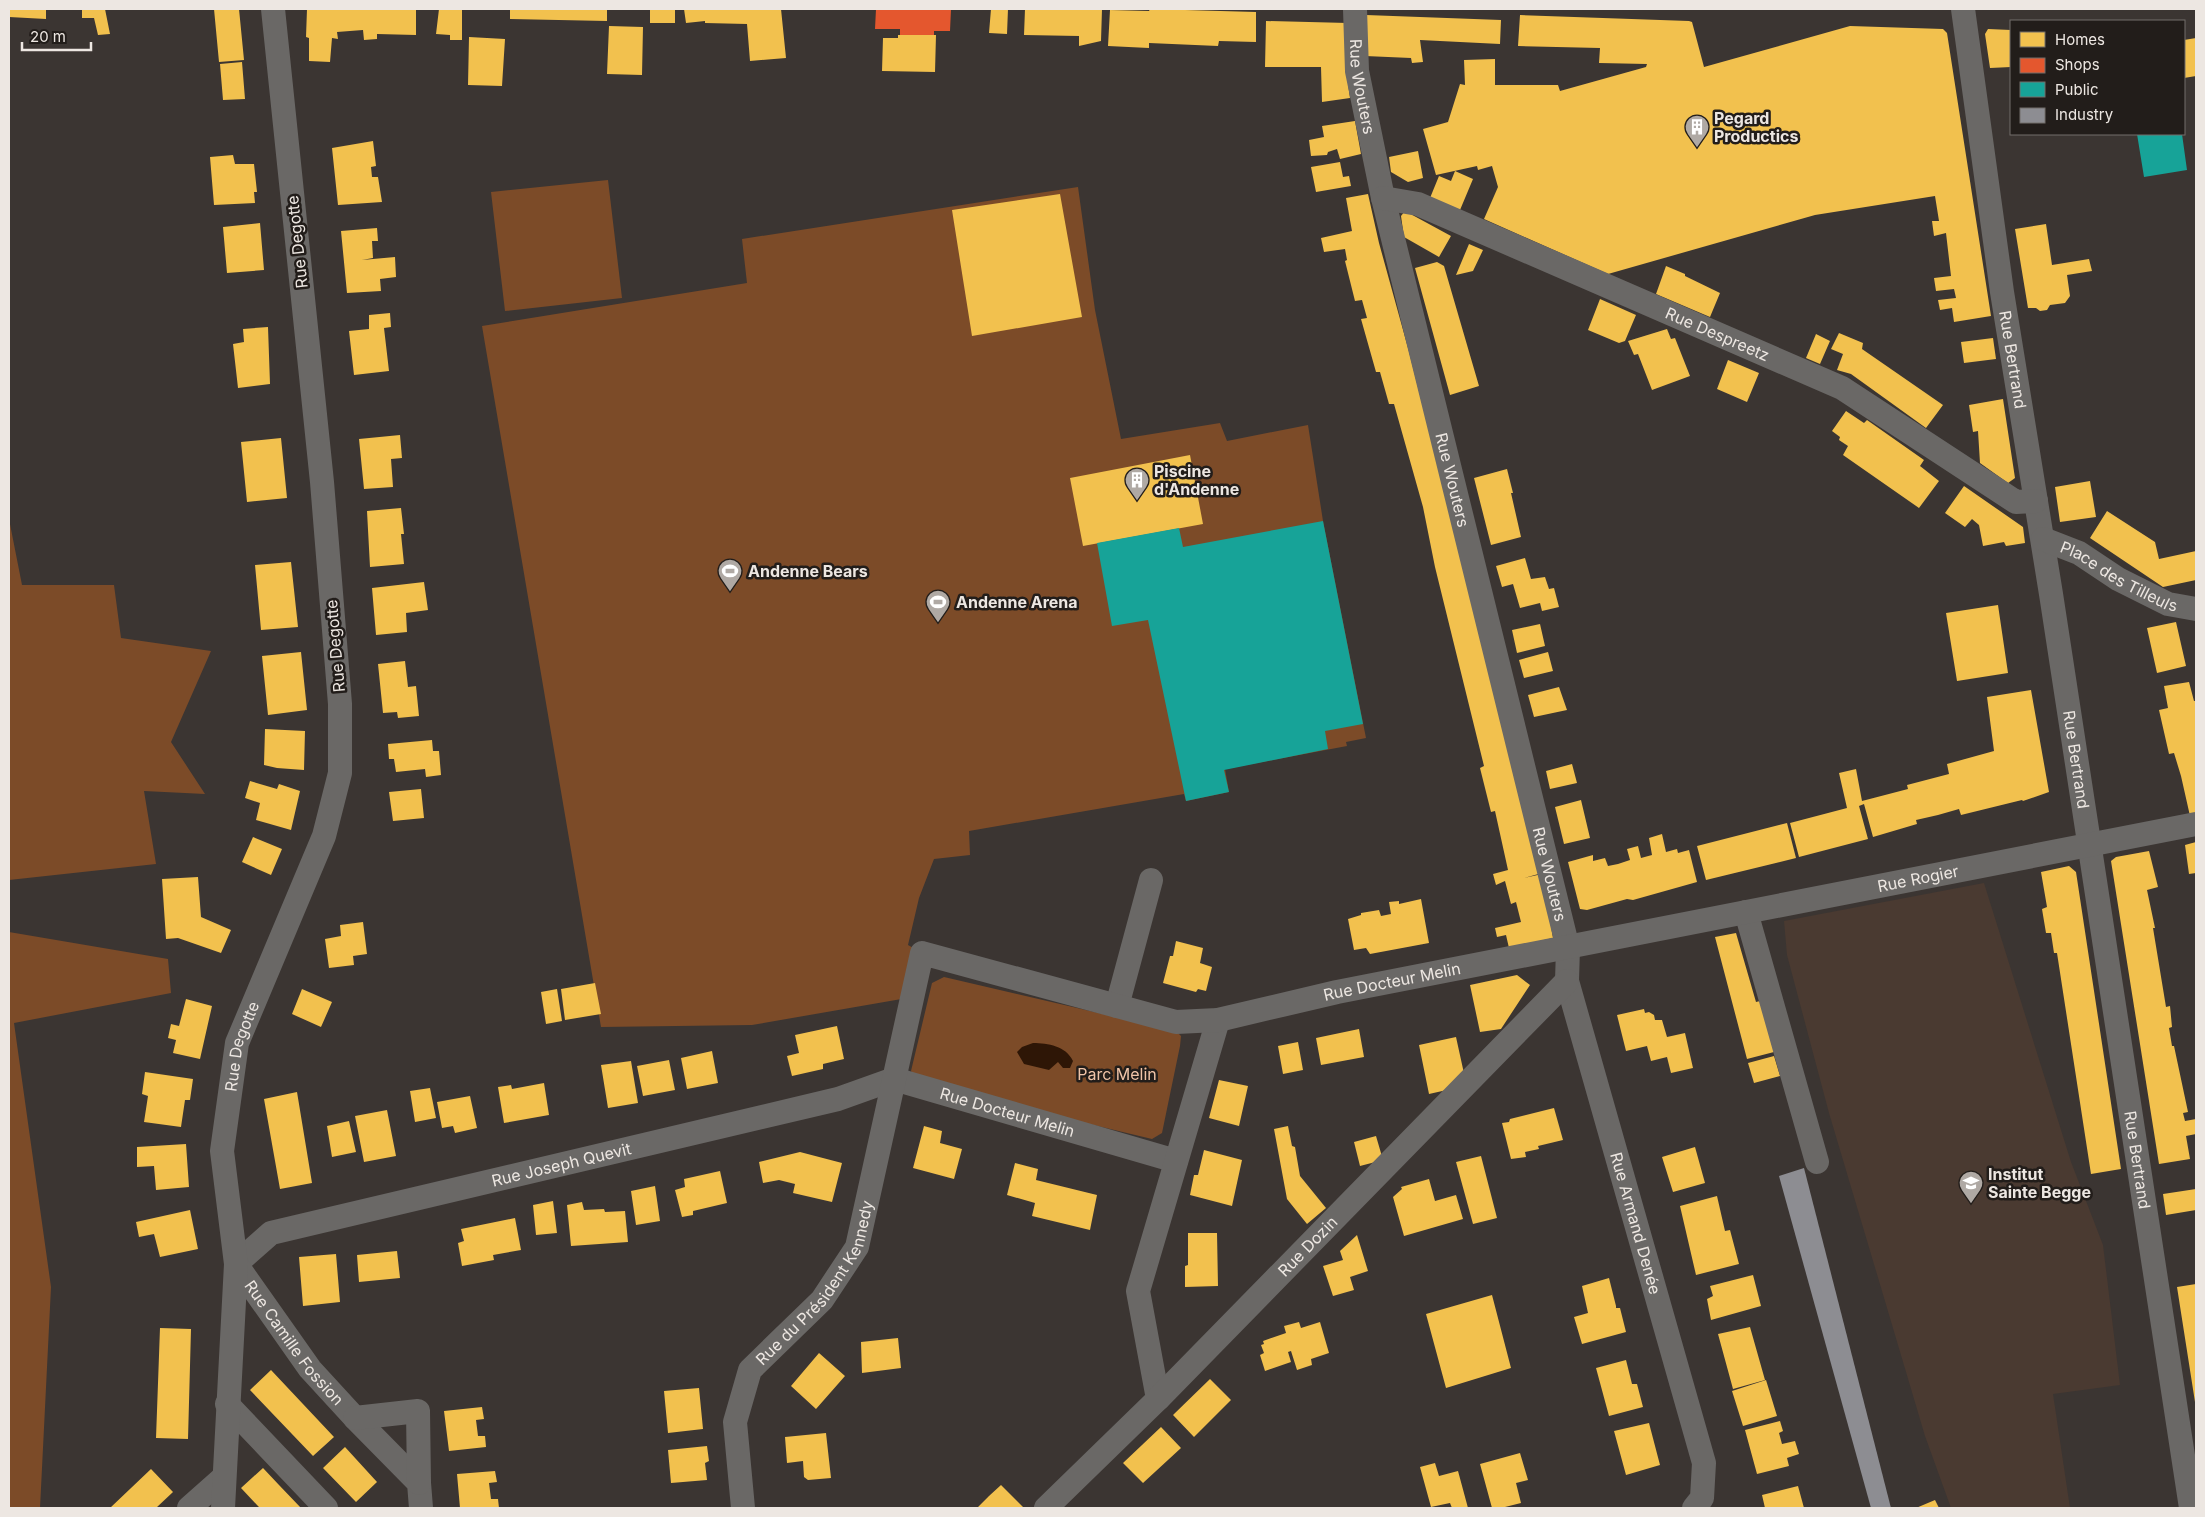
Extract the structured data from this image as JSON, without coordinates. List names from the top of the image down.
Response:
{
  "streets": {
    "street": [
      "Rue Wouters",
      "Rue Degotte",
      "Rue Despreetz",
      "Rue Bertrand",
      "Place des Tilleuls",
      "Rue Rogier",
      "Rue Docteur Melin",
      "Rue Joseph Quevit",
      "Rue Armand Denée",
      "Rue Dozin",
      "Rue du Président Kennedy",
      "Rue Camille Fossion"
    ]
  },
  "crossings": [
    ["Rue Wouters", "Rue Despreetz"],
    ["Rue Wouters", "Rue Rogier"],
    ["Rue Wouters", "Rue Docteur Melin"],
    ["Rue Wouters", "Rue Armand Denée"],
    ["Rue Degotte", "Rue Joseph Quevit"],
    ["Rue Degotte", "Rue Camille Fossion"],
    ["Rue Despreetz", "Rue Bertrand"],
    ["Rue Bertrand", "Place des Tilleuls"],
    ["Rue Bertrand", "Rue Rogier"],
    ["Rue Rogier", "Rue Docteur Melin"],
    ["Rue Rogier", "Rue Armand Denée"],
    ["Rue Docteur Melin", "Rue Joseph Quevit"],
    ["Rue Docteur Melin", "Rue Armand Denée"],
    ["Rue Docteur Melin", "Rue du Président Kennedy"],
    ["Rue Joseph Quevit", "Rue du Président Kennedy"],
    ["Rue Joseph Quevit", "Rue Camille Fossion"],
    ["Rue Armand Denée", "Rue Dozin"]
  ],
  "parks": ["Parc Melin"],
  "places": {
    "building": ["Pegard Productics", "Piscine d'Andenne"],
    "sports": ["Andenne Bears", "Andenne Arena"],
    "school or university": ["Institut Sainte Begge"]
  },
  "legend": [
    "Homes",
    "Shops",
    "Public",
    "Industry"
  ],
  "scale_bar": "20 m"
}
